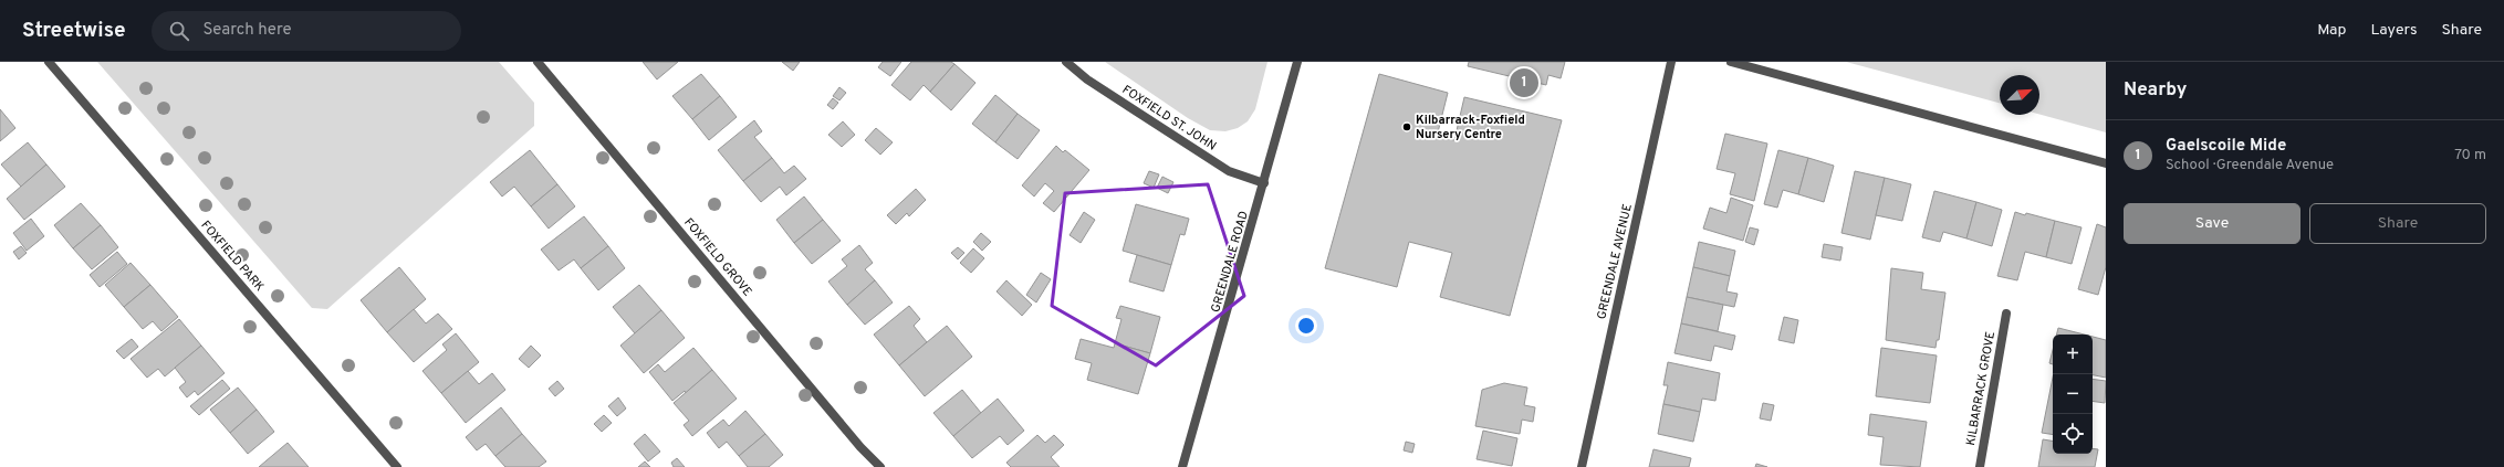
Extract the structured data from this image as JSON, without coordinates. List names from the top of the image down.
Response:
{
  "streets": {
    "street": [
      "FOXFIELD ST. JOHN",
      "FOXFIELD PARK",
      "FOXFIELD GROVE",
      "GREENDALE ROAD",
      "GREENDALE AVENUE",
      "KILBARRACK GROVE"
    ]
  },
  "crossings": [
    ["FOXFIELD ST. JOHN", "GREENDALE ROAD"]
  ],
  "places": ["Kilbarrack-Foxfield Nursery Centre"],
  "north": "top right",
  "page": {
    "header": "Streetwise",
    "search": "Search here",
    "nav": ["Map", "Layers", "Share"],
    "heading": "Nearby",
    "pins": "1",
    "list": [
      {
        "mark": "1",
        "name": "Gaelscoile Mide",
        "note": "School · Greendale Avenue",
        "value": "70 m"
      }
    ],
    "buttons": ["Save", "Share"],
    "map_buttons": ["+", "−"]
  }
}
